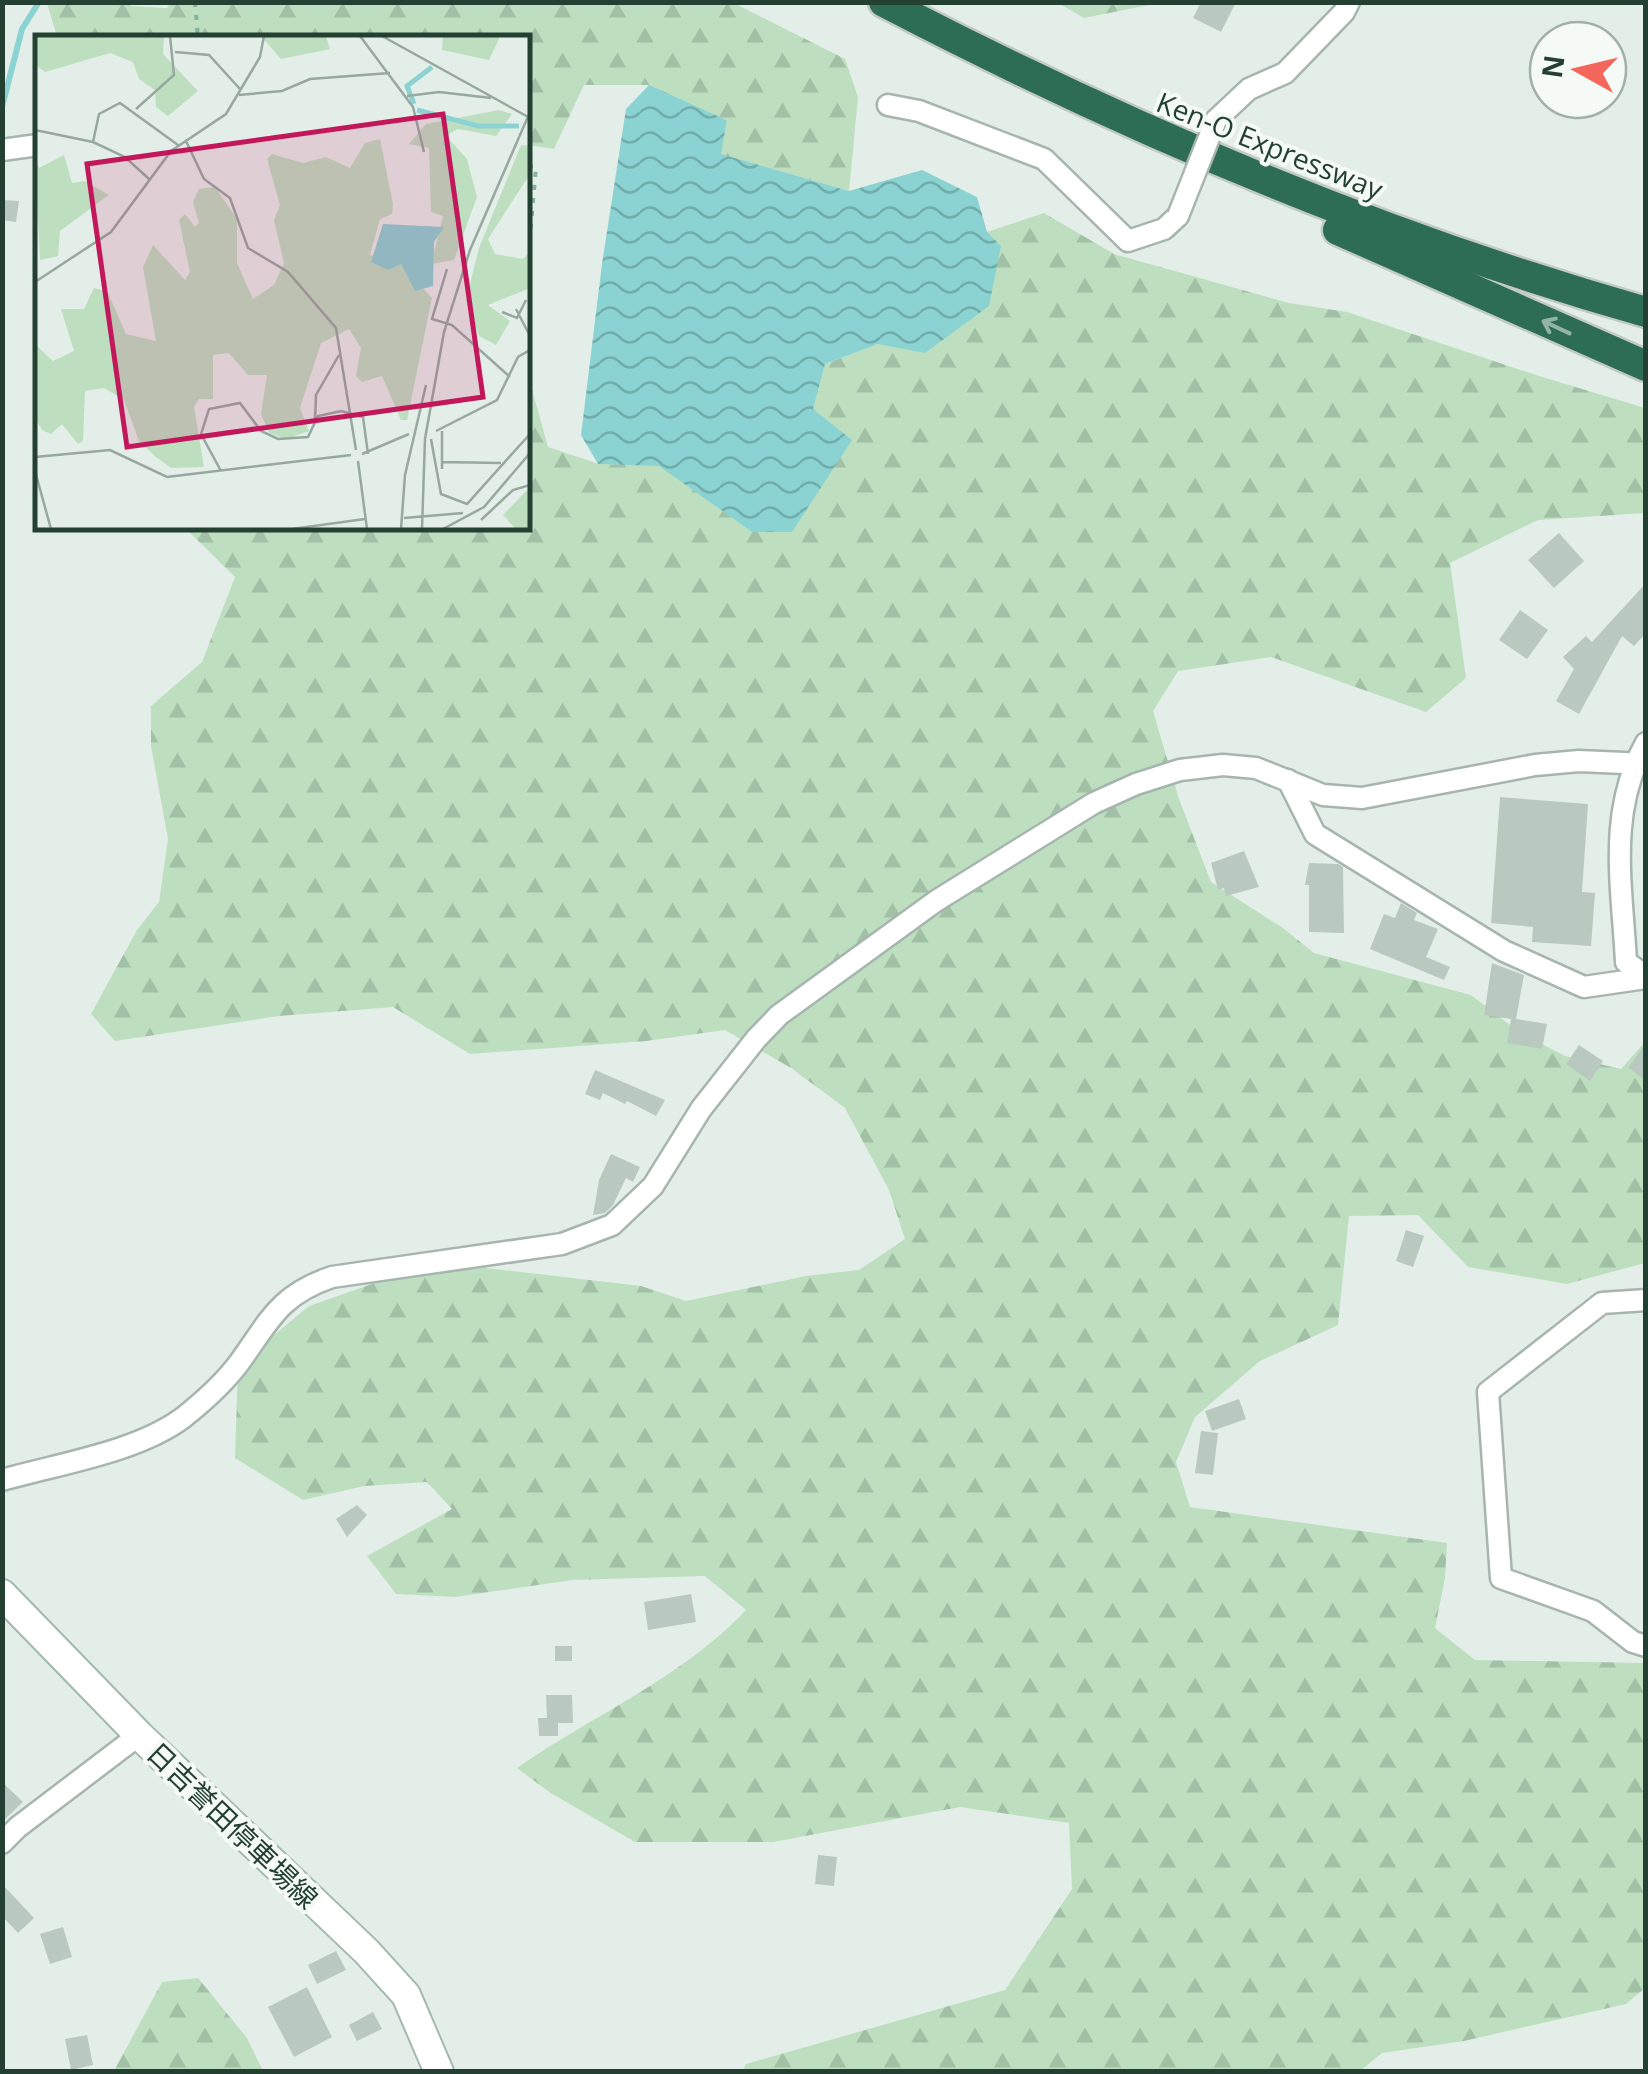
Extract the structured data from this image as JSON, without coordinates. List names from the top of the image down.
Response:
{
  "streets": {
    "highway": ["Ken-O Expressway"],
    "main road": ["日吉誉田停車場線"]
  },
  "north": "left"
}
